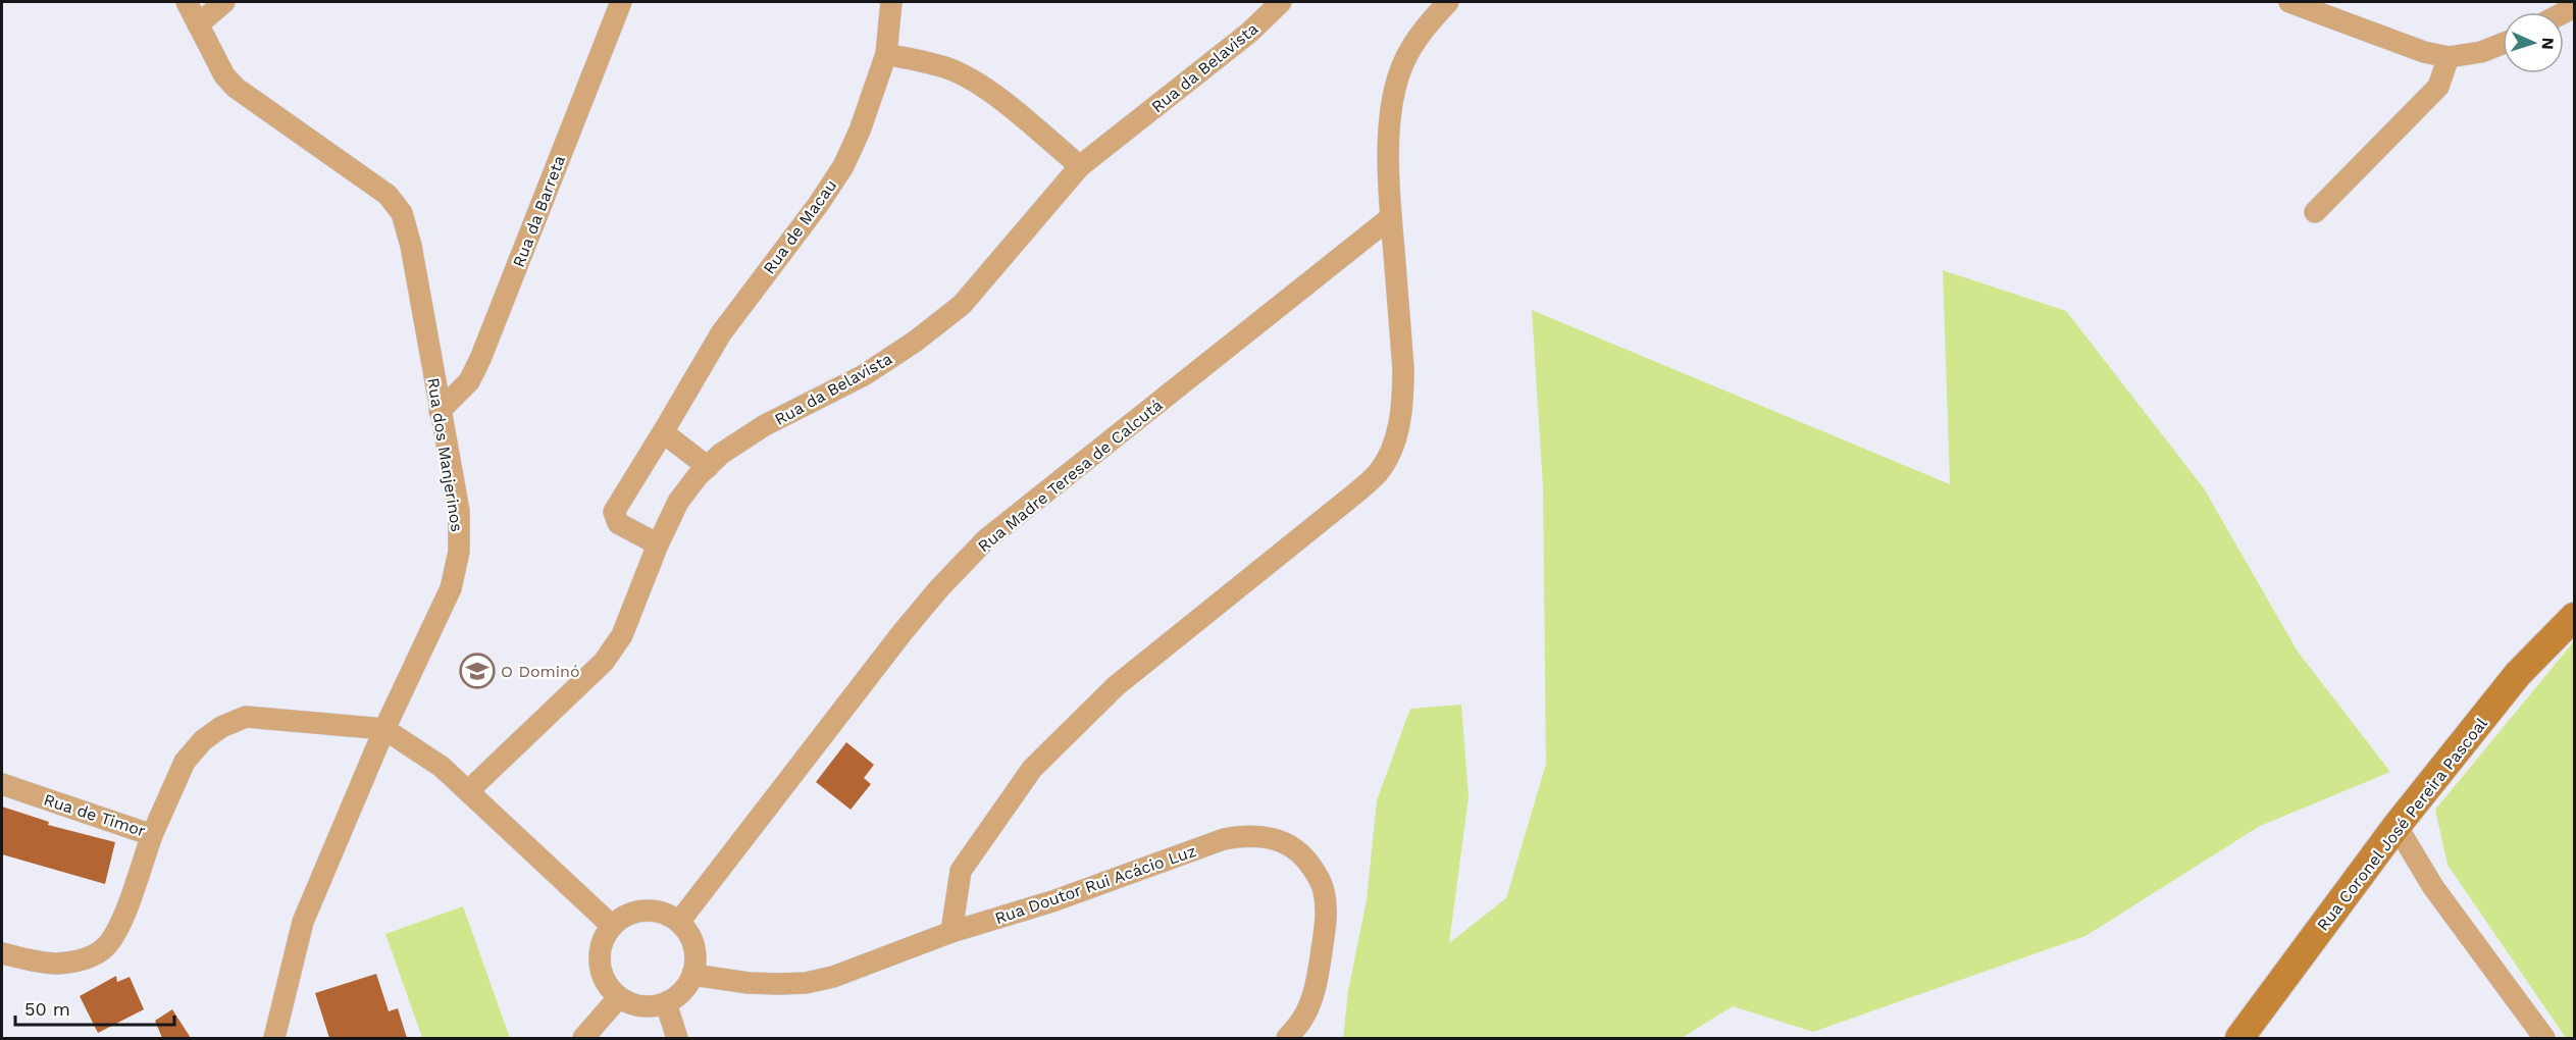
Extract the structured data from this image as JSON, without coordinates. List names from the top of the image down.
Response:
{
  "streets": {
    "main road": ["Rua Coronel José Pereira Pascoal"],
    "street": [
      "Rua da Belavista",
      "Rua da Barreta",
      "Rua de Macau",
      "Rua dos Manjerinos",
      "Rua Madre Teresa de Calcutá",
      "Rua de Timor",
      "Rua Doutor Rui Acácio Luz"
    ]
  },
  "crossings": [
    ["Rua da Belavista", "Rua de Macau"],
    ["Rua da Barreta", "Rua dos Manjerinos"],
    ["Rua dos Manjerinos", "Rua de Timor"],
    ["Rua Madre Teresa de Calcutá", "Rua Doutor Rui Acácio Luz"]
  ],
  "places": {
    "school or university": ["O Dominó"]
  },
  "scale_bar": "50 m",
  "north": "right"
}
